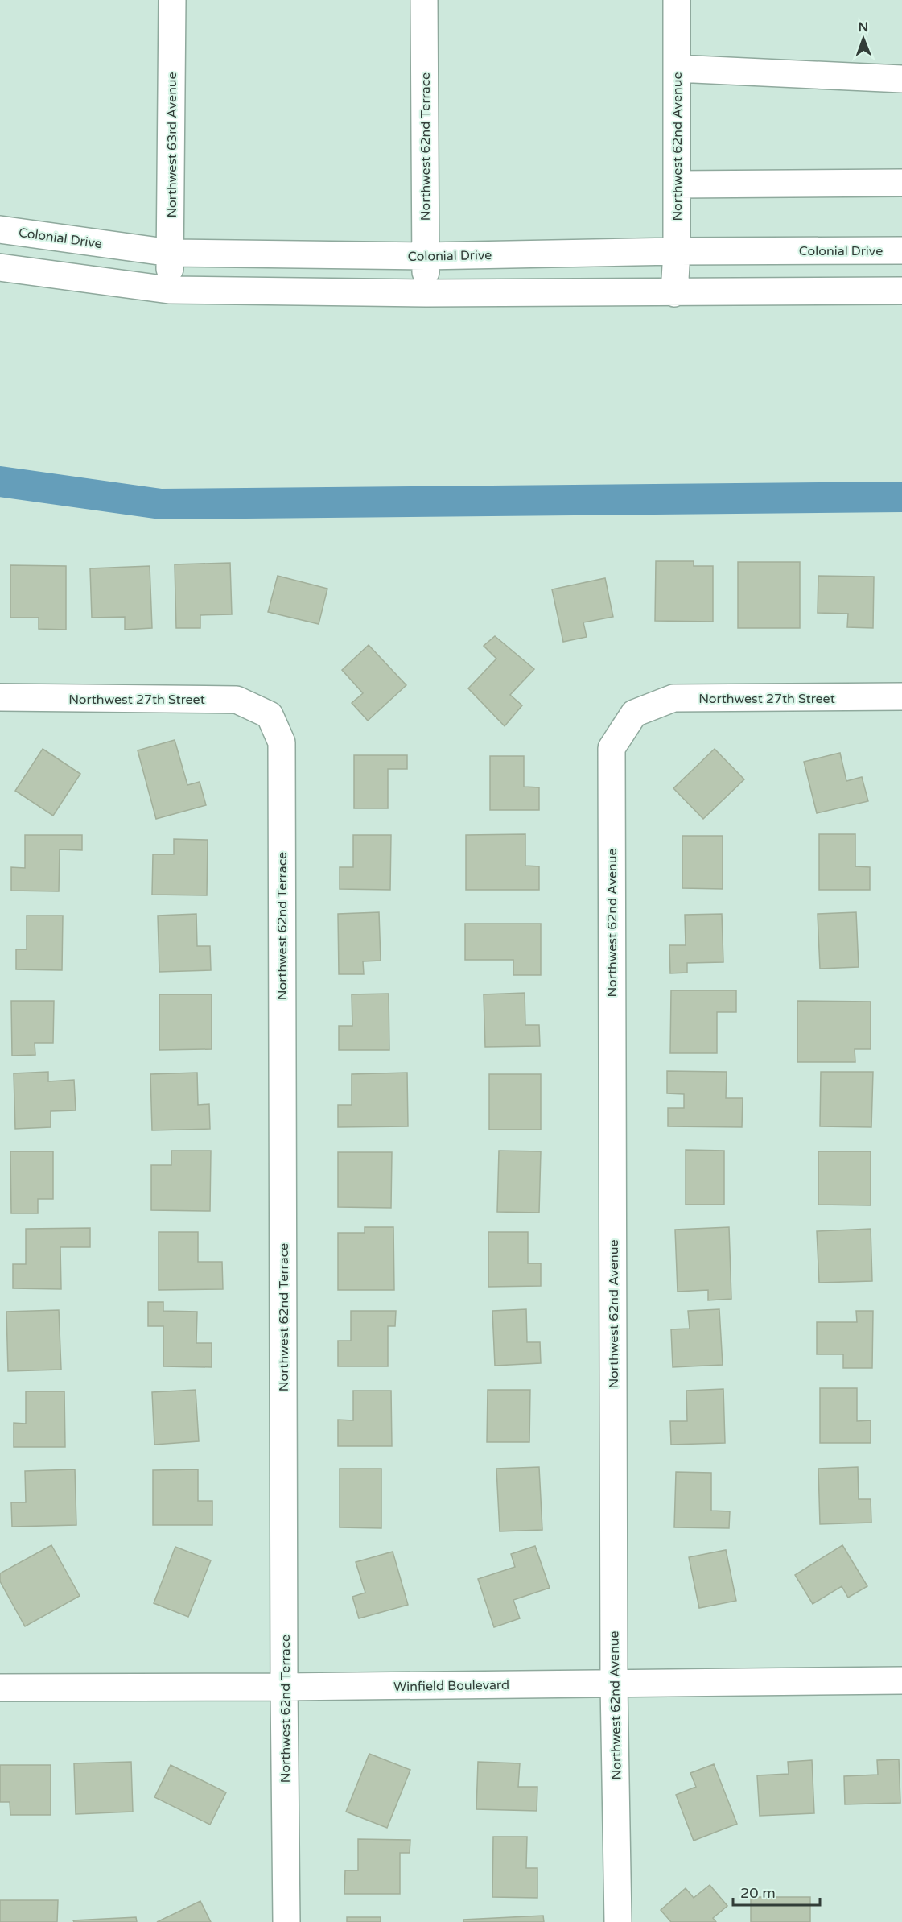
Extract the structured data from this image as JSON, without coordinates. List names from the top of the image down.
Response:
{
  "streets": {
    "street": [
      "Northwest 63rd Avenue",
      "Northwest 62nd Terrace",
      "Northwest 62nd Avenue",
      "Colonial Drive",
      "Northwest 27th Street",
      "Winfield Boulevard"
    ]
  },
  "crossings": [
    ["Northwest 63rd Avenue", "Colonial Drive"],
    ["Northwest 62nd Terrace", "Colonial Drive"],
    ["Northwest 62nd Terrace", "Northwest 27th Street"],
    ["Northwest 62nd Terrace", "Winfield Boulevard"],
    ["Northwest 62nd Avenue", "Colonial Drive"],
    ["Northwest 62nd Avenue", "Northwest 27th Street"],
    ["Northwest 62nd Avenue", "Winfield Boulevard"]
  ],
  "scale_bar": "20 m",
  "north": "top"
}
